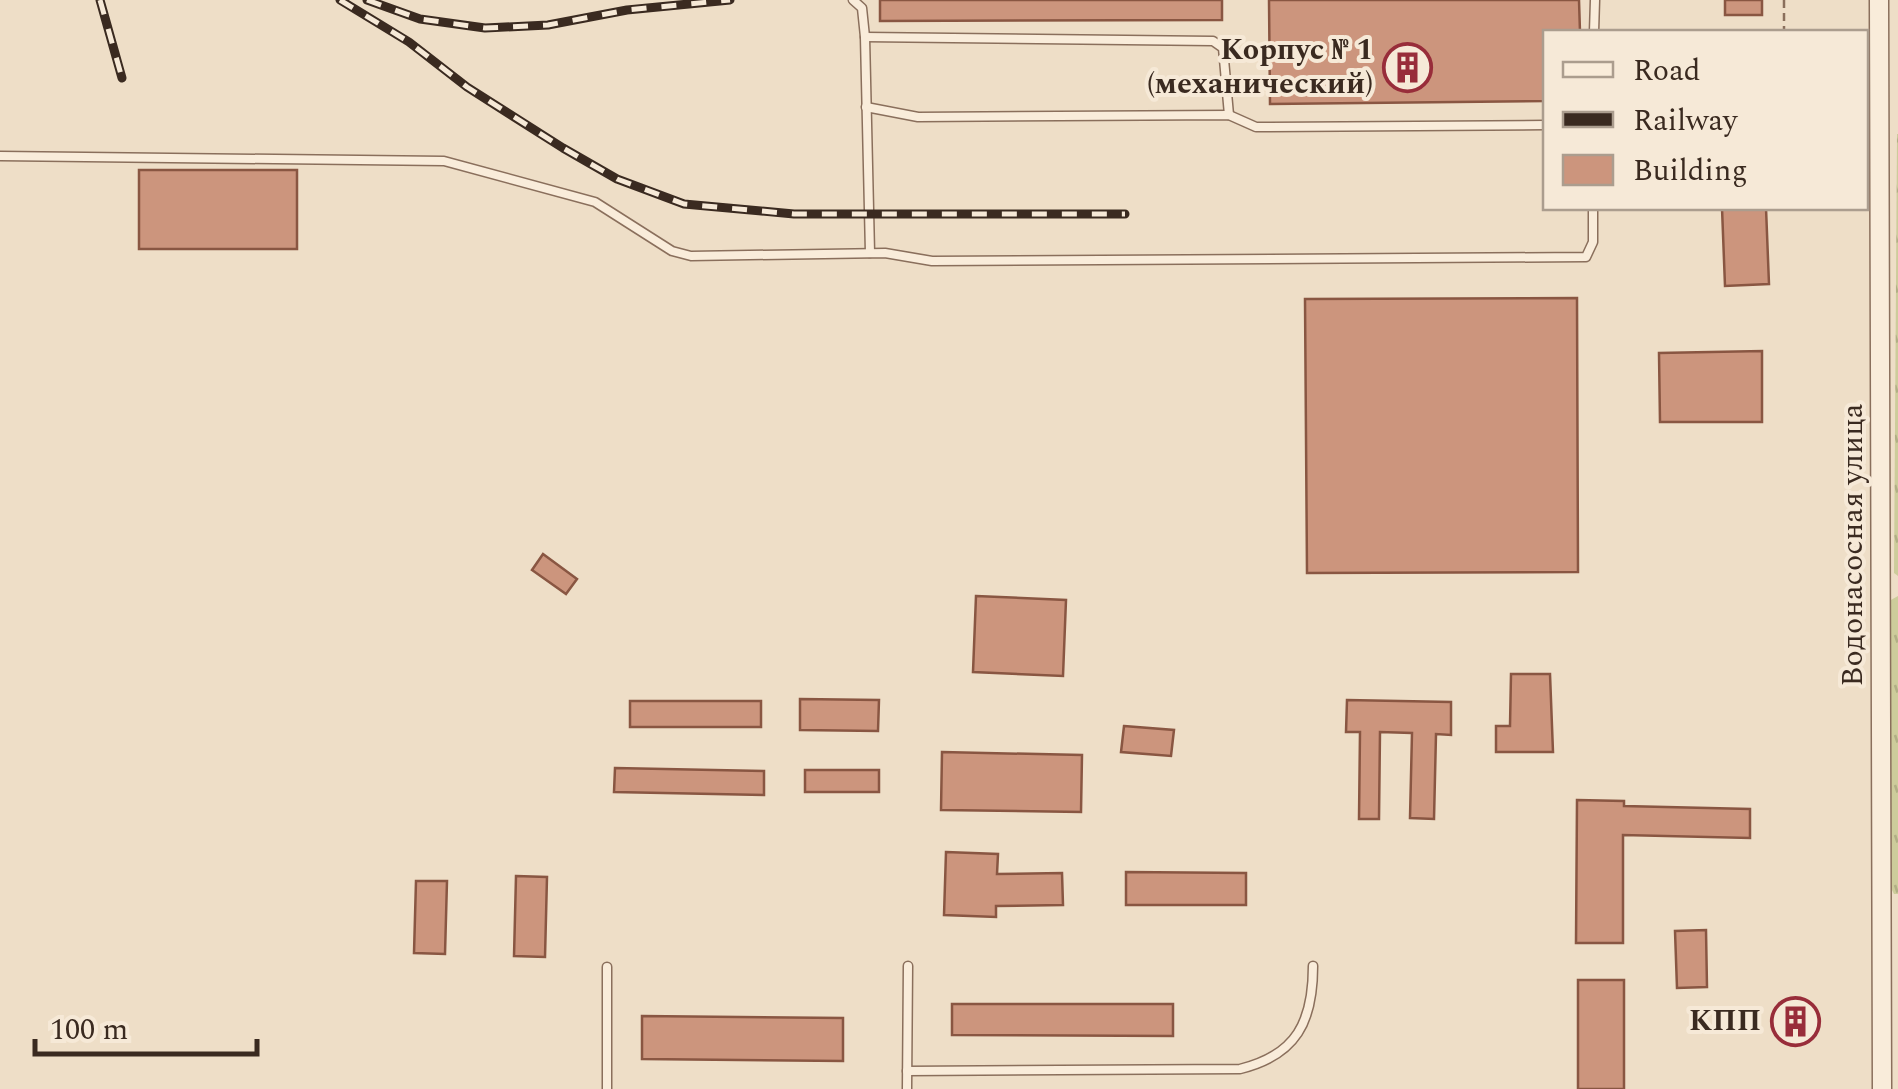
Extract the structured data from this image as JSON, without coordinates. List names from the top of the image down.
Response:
{
  "streets": {
    "street": ["Водонасосная улица"]
  },
  "places": {
    "building": ["Корпус № 1 (механический)", "КПП"]
  },
  "legend": ["Road", "Railway", "Building"],
  "scale_bar": "100 m"
}
